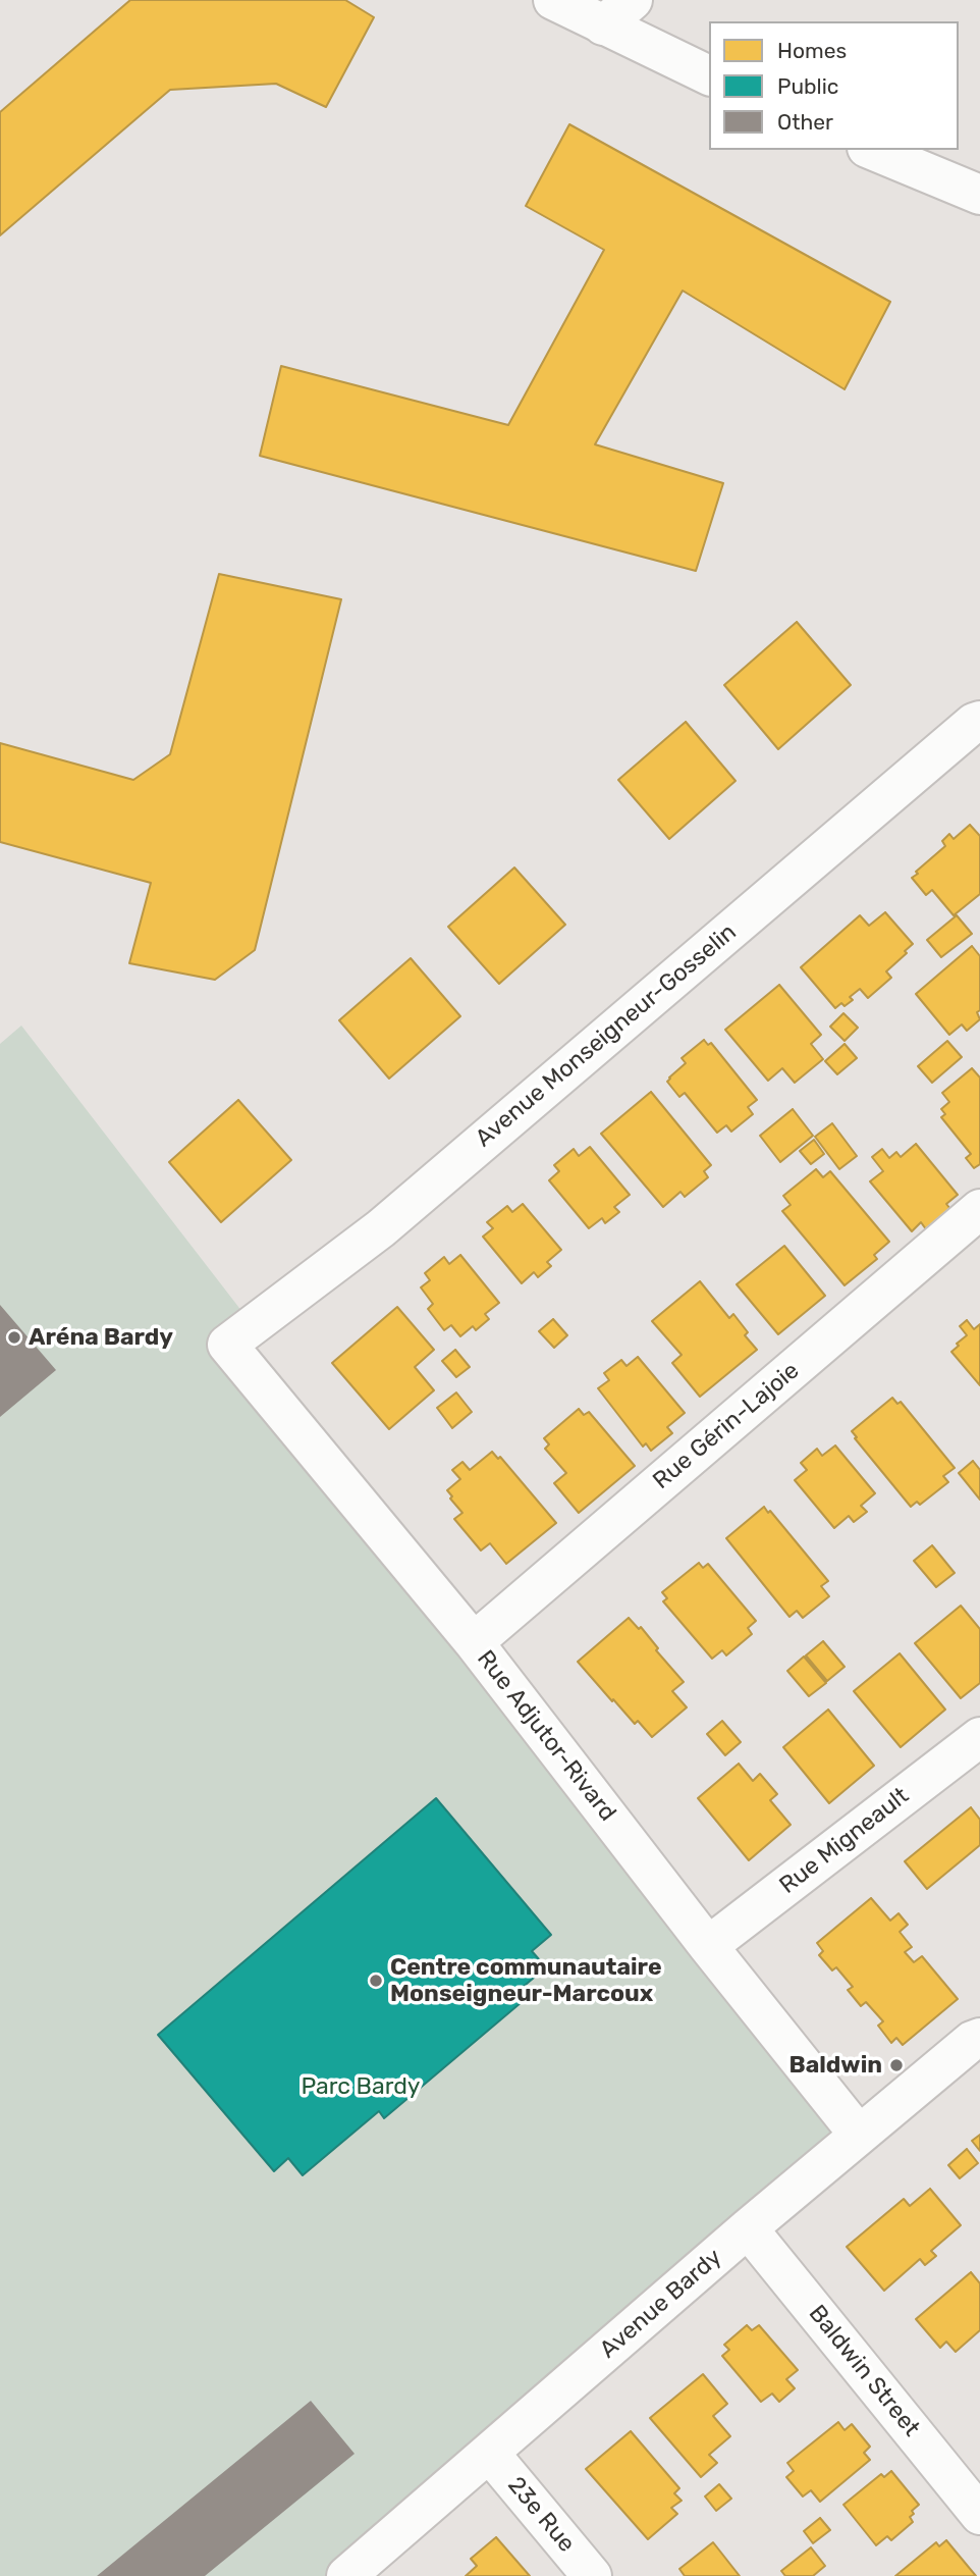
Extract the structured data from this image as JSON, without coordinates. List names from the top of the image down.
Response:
{
  "streets": {
    "street": [
      "Avenue Monseigneur-Gosselin",
      "Rue Gérin-Lajoie",
      "Rue Adjutor-Rivard",
      "Rue Migneault",
      "Avenue Bardy",
      "Baldwin Street",
      "23e Rue"
    ]
  },
  "crossings": [
    ["Avenue Monseigneur-Gosselin", "Rue Adjutor-Rivard"],
    ["Rue Gérin-Lajoie", "Rue Adjutor-Rivard"],
    ["Rue Adjutor-Rivard", "Rue Migneault"],
    ["Rue Adjutor-Rivard", "Avenue Bardy"],
    ["Avenue Bardy", "Baldwin Street"],
    ["Avenue Bardy", "23e Rue"]
  ],
  "parks": ["Parc Bardy"],
  "places": ["Aréna Bardy", "Centre communautaire Monseigneur-Marcoux", "Baldwin"],
  "legend": ["Homes", "Public", "Other"]
}
